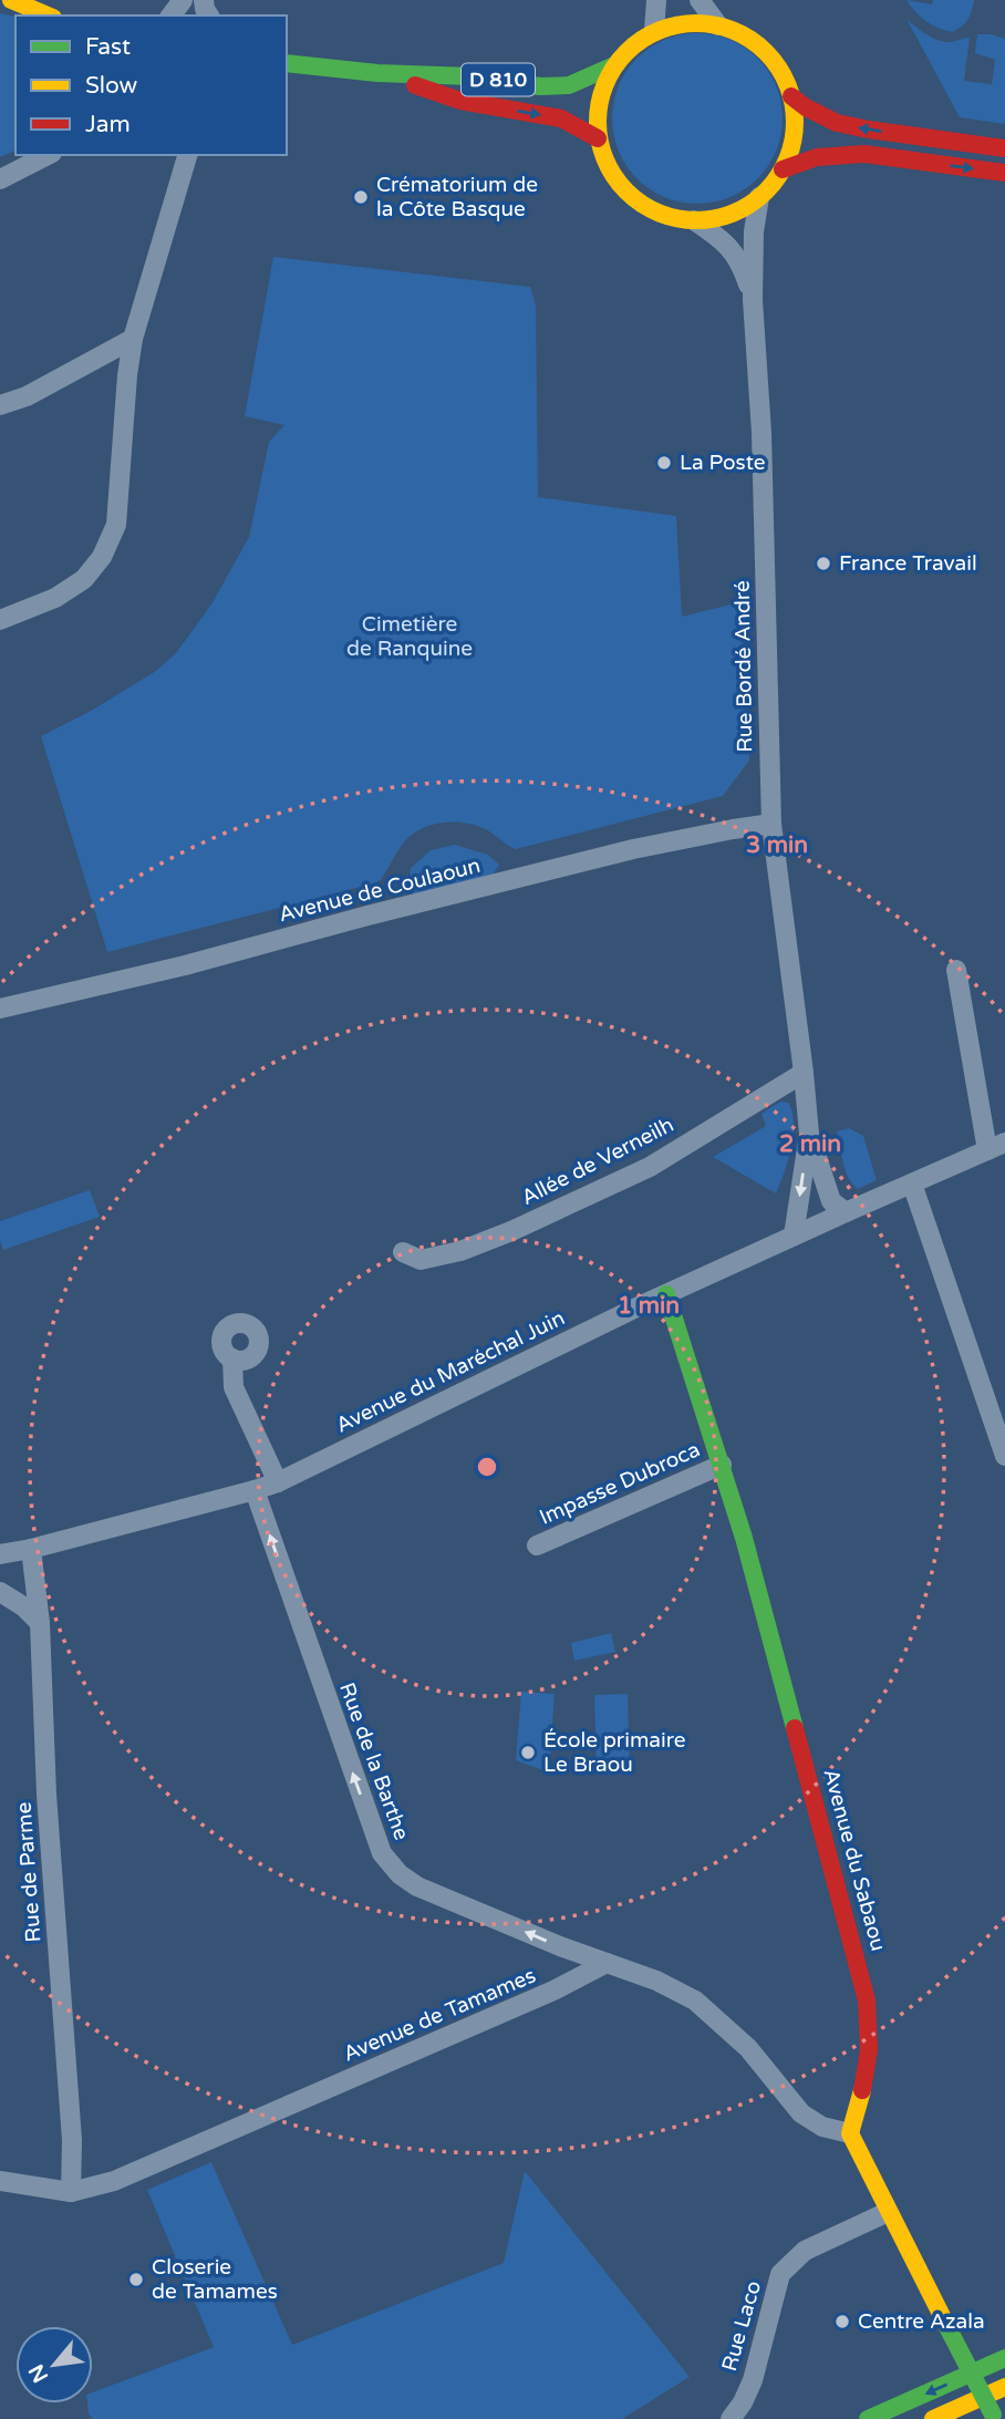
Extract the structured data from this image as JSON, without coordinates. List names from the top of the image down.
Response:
{
  "streets": {
    "main road": ["D 810", "Avenue du Sabaou"],
    "street": [
      "Rue Bordé André",
      "Avenue de Coulaoun",
      "Allée de Verneilh",
      "Avenue du Maréchal Juin",
      "Impasse Dubroca",
      "Rue de la Barthe",
      "Rue de Parme",
      "Avenue de Tamames",
      "Rue Laco"
    ]
  },
  "crossings": [
    ["D 810", "Rue Bordé André"],
    ["Rue Bordé André", "Avenue de Coulaoun"],
    ["Rue Bordé André", "Allée de Verneilh"],
    ["Rue Bordé André", "Avenue du Maréchal Juin"],
    ["Avenue du Maréchal Juin", "Rue de la Barthe"],
    ["Avenue du Maréchal Juin", "Avenue du Sabaou"],
    ["Avenue du Maréchal Juin", "Rue de Parme"],
    ["Impasse Dubroca", "Avenue du Sabaou"],
    ["Rue de la Barthe", "Avenue de Tamames"],
    ["Rue de Parme", "Avenue de Tamames"]
  ],
  "one_way": ["Rue de la Barthe"],
  "parks": ["Cimetière de Ranquine"],
  "places": [
    "Crématorium de la Côte Basque",
    "La Poste",
    "France Travail",
    "École primaire Le Braou",
    "Closerie de Tamames",
    "Centre Azala"
  ],
  "legend": ["Fast", "Slow", "Jam"],
  "north": "bottom left",
  "rings": ["3 min", "2 min", "1 min"]
}
